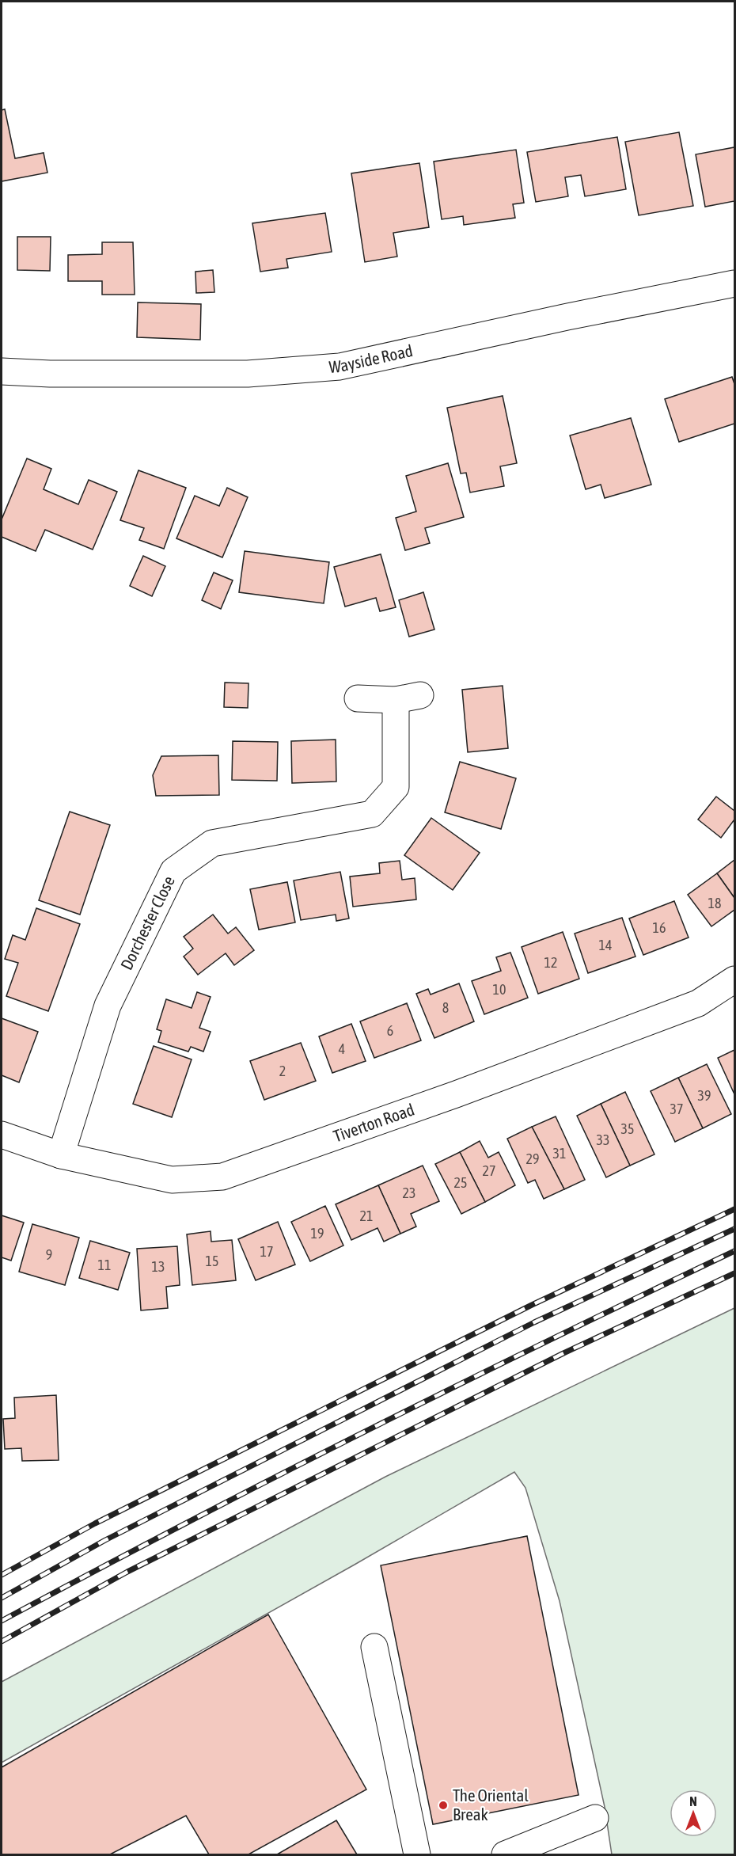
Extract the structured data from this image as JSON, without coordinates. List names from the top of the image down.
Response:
{
  "streets": {
    "street": ["Wayside Road", "Dorchester Close", "Tiverton Road"]
  },
  "crossings": [
    ["Dorchester Close", "Tiverton Road"]
  ],
  "places": ["The Oriental Break"],
  "house_numbers": [
    "18",
    "16",
    "14",
    "12",
    "10",
    "8",
    "6",
    "4",
    "2",
    "39",
    "37",
    "35",
    "33",
    "31",
    "29",
    "27",
    "25",
    "23",
    "21",
    "19",
    "17",
    "9",
    "15",
    "11",
    "13"
  ],
  "north": "top"
}
